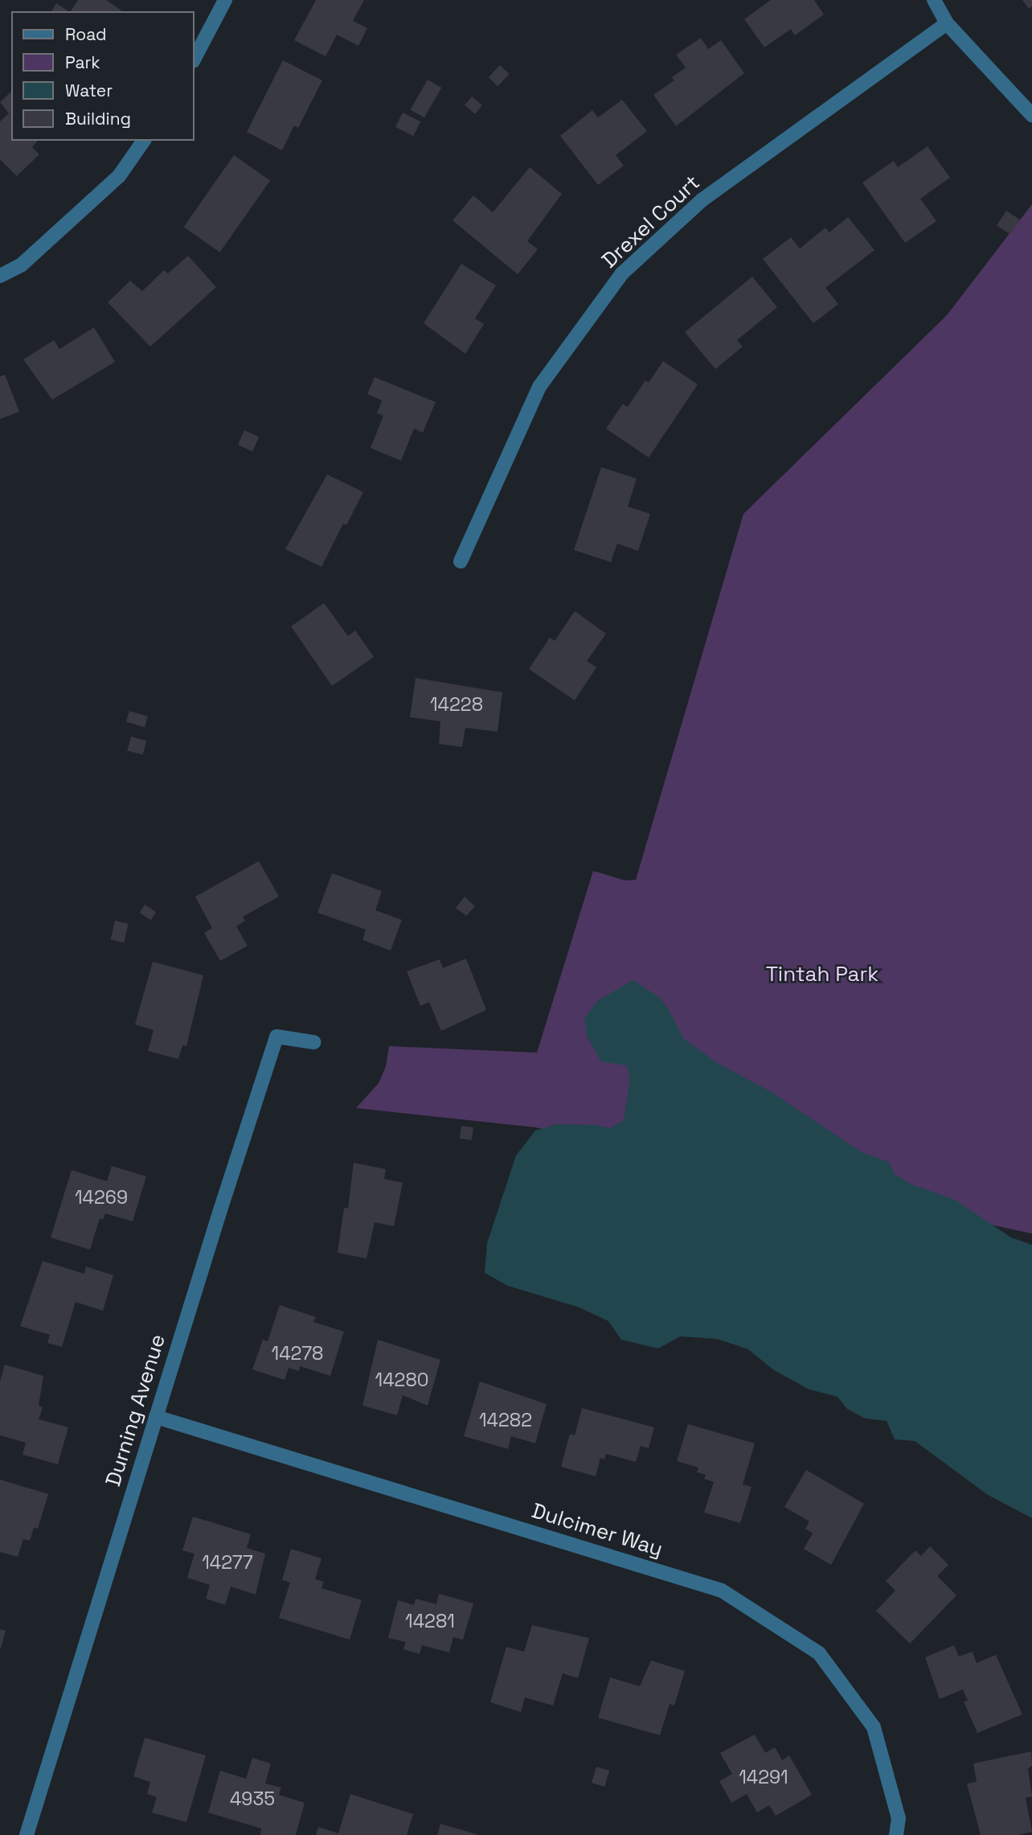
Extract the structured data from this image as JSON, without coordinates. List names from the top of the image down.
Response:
{
  "streets": {
    "street": ["Drexel Court", "Durning Avenue", "Dulcimer Way"]
  },
  "crossings": [
    ["Durning Avenue", "Dulcimer Way"]
  ],
  "parks": ["Tintah Park"],
  "house_numbers": [
    "14228",
    "14269",
    "14278",
    "14280",
    "14282",
    "14277",
    "14281",
    "14291",
    "4935"
  ],
  "legend": [
    "Road",
    "Park",
    "Water",
    "Building"
  ]
}
